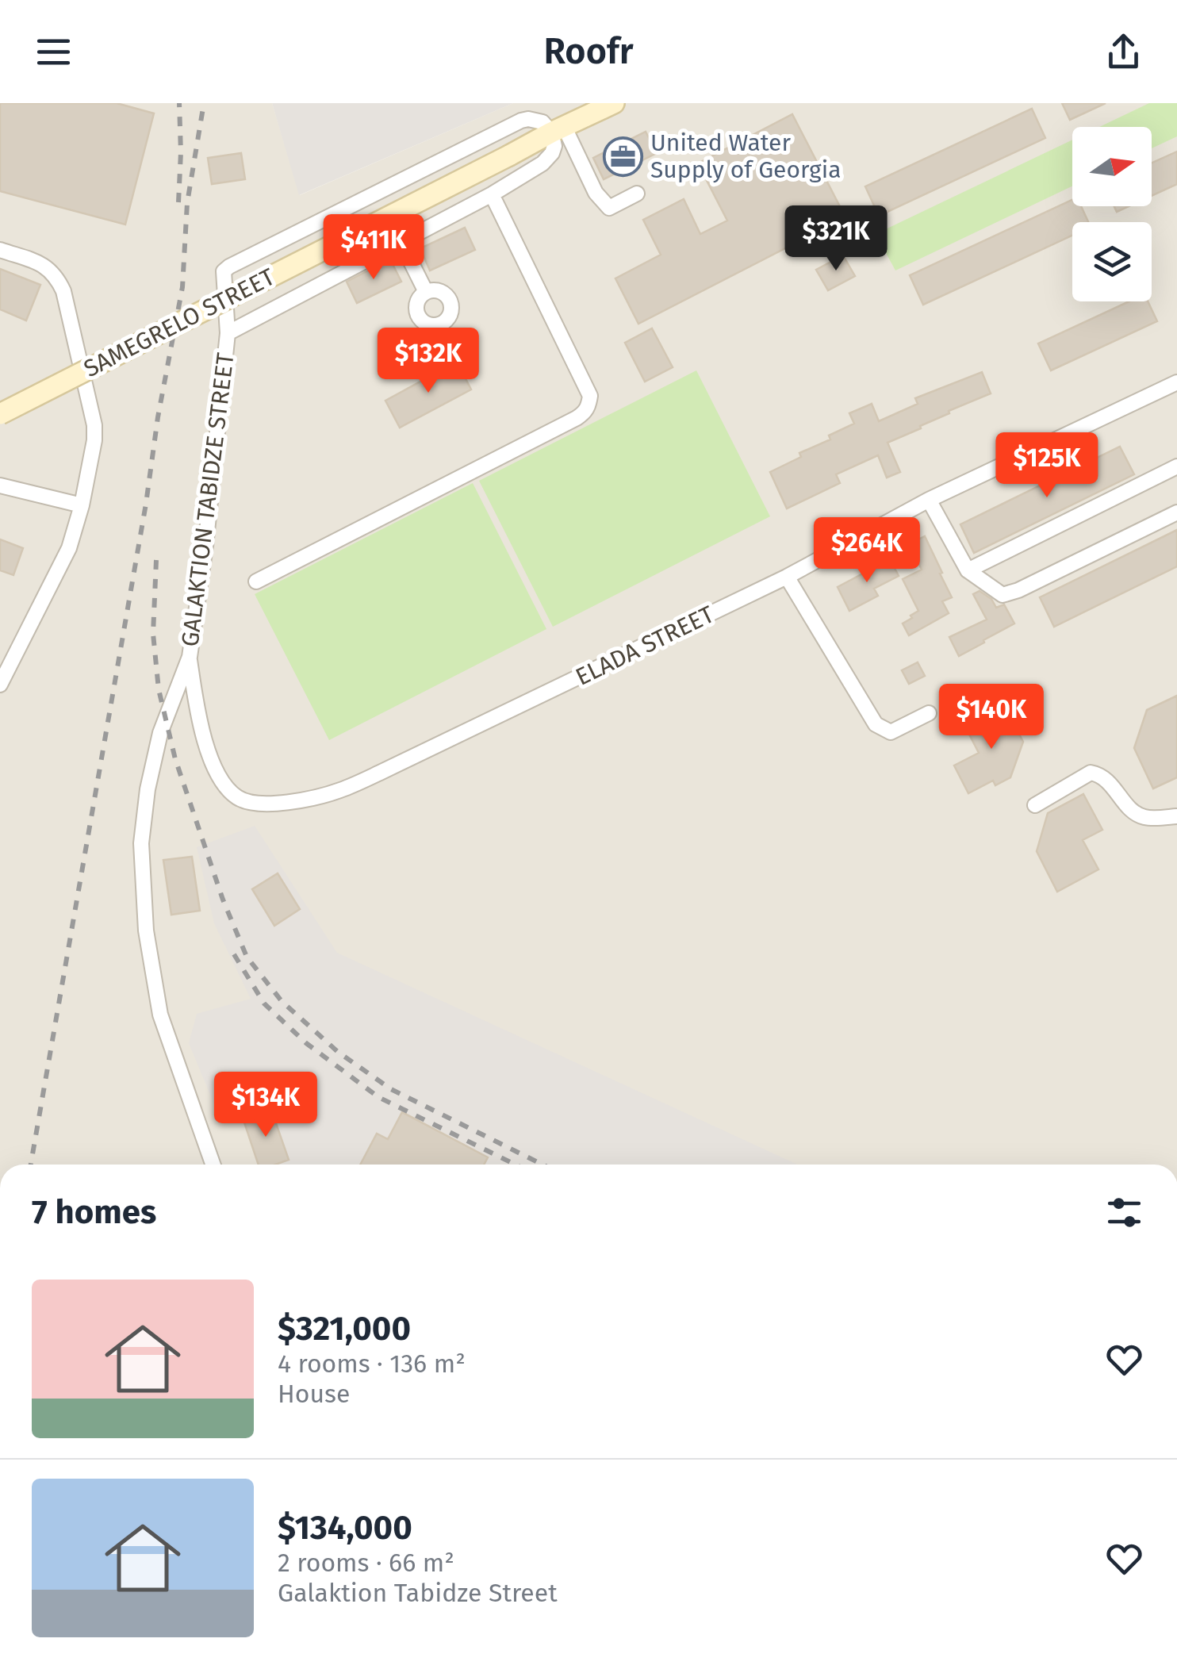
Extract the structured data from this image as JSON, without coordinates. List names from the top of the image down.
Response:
{
  "streets": {
    "main road": ["SAMEGRELO STREET"],
    "street": ["GALAKTION TABIDZE STREET", "ELADA STREET"]
  },
  "crossings": [
    ["SAMEGRELO STREET", "GALAKTION TABIDZE STREET"],
    ["GALAKTION TABIDZE STREET", "ELADA STREET"]
  ],
  "places": {
    "office": ["United Water Supply of Georgia"]
  },
  "north": "right",
  "page": {
    "header": "Roofr",
    "price": [
      "$321K",
      "$411K",
      "$132K",
      "$125K",
      "$264K",
      "$140K",
      "$134K"
    ],
    "heading": "7 homes",
    "list": [
      {
        "name": "$321,000",
        "note": "4 rooms · 136 m² · House"
      },
      {
        "name": "$134,000",
        "note": "2 rooms · 66 m² · Galaktion Tabidze Street"
      }
    ]
  }
}
